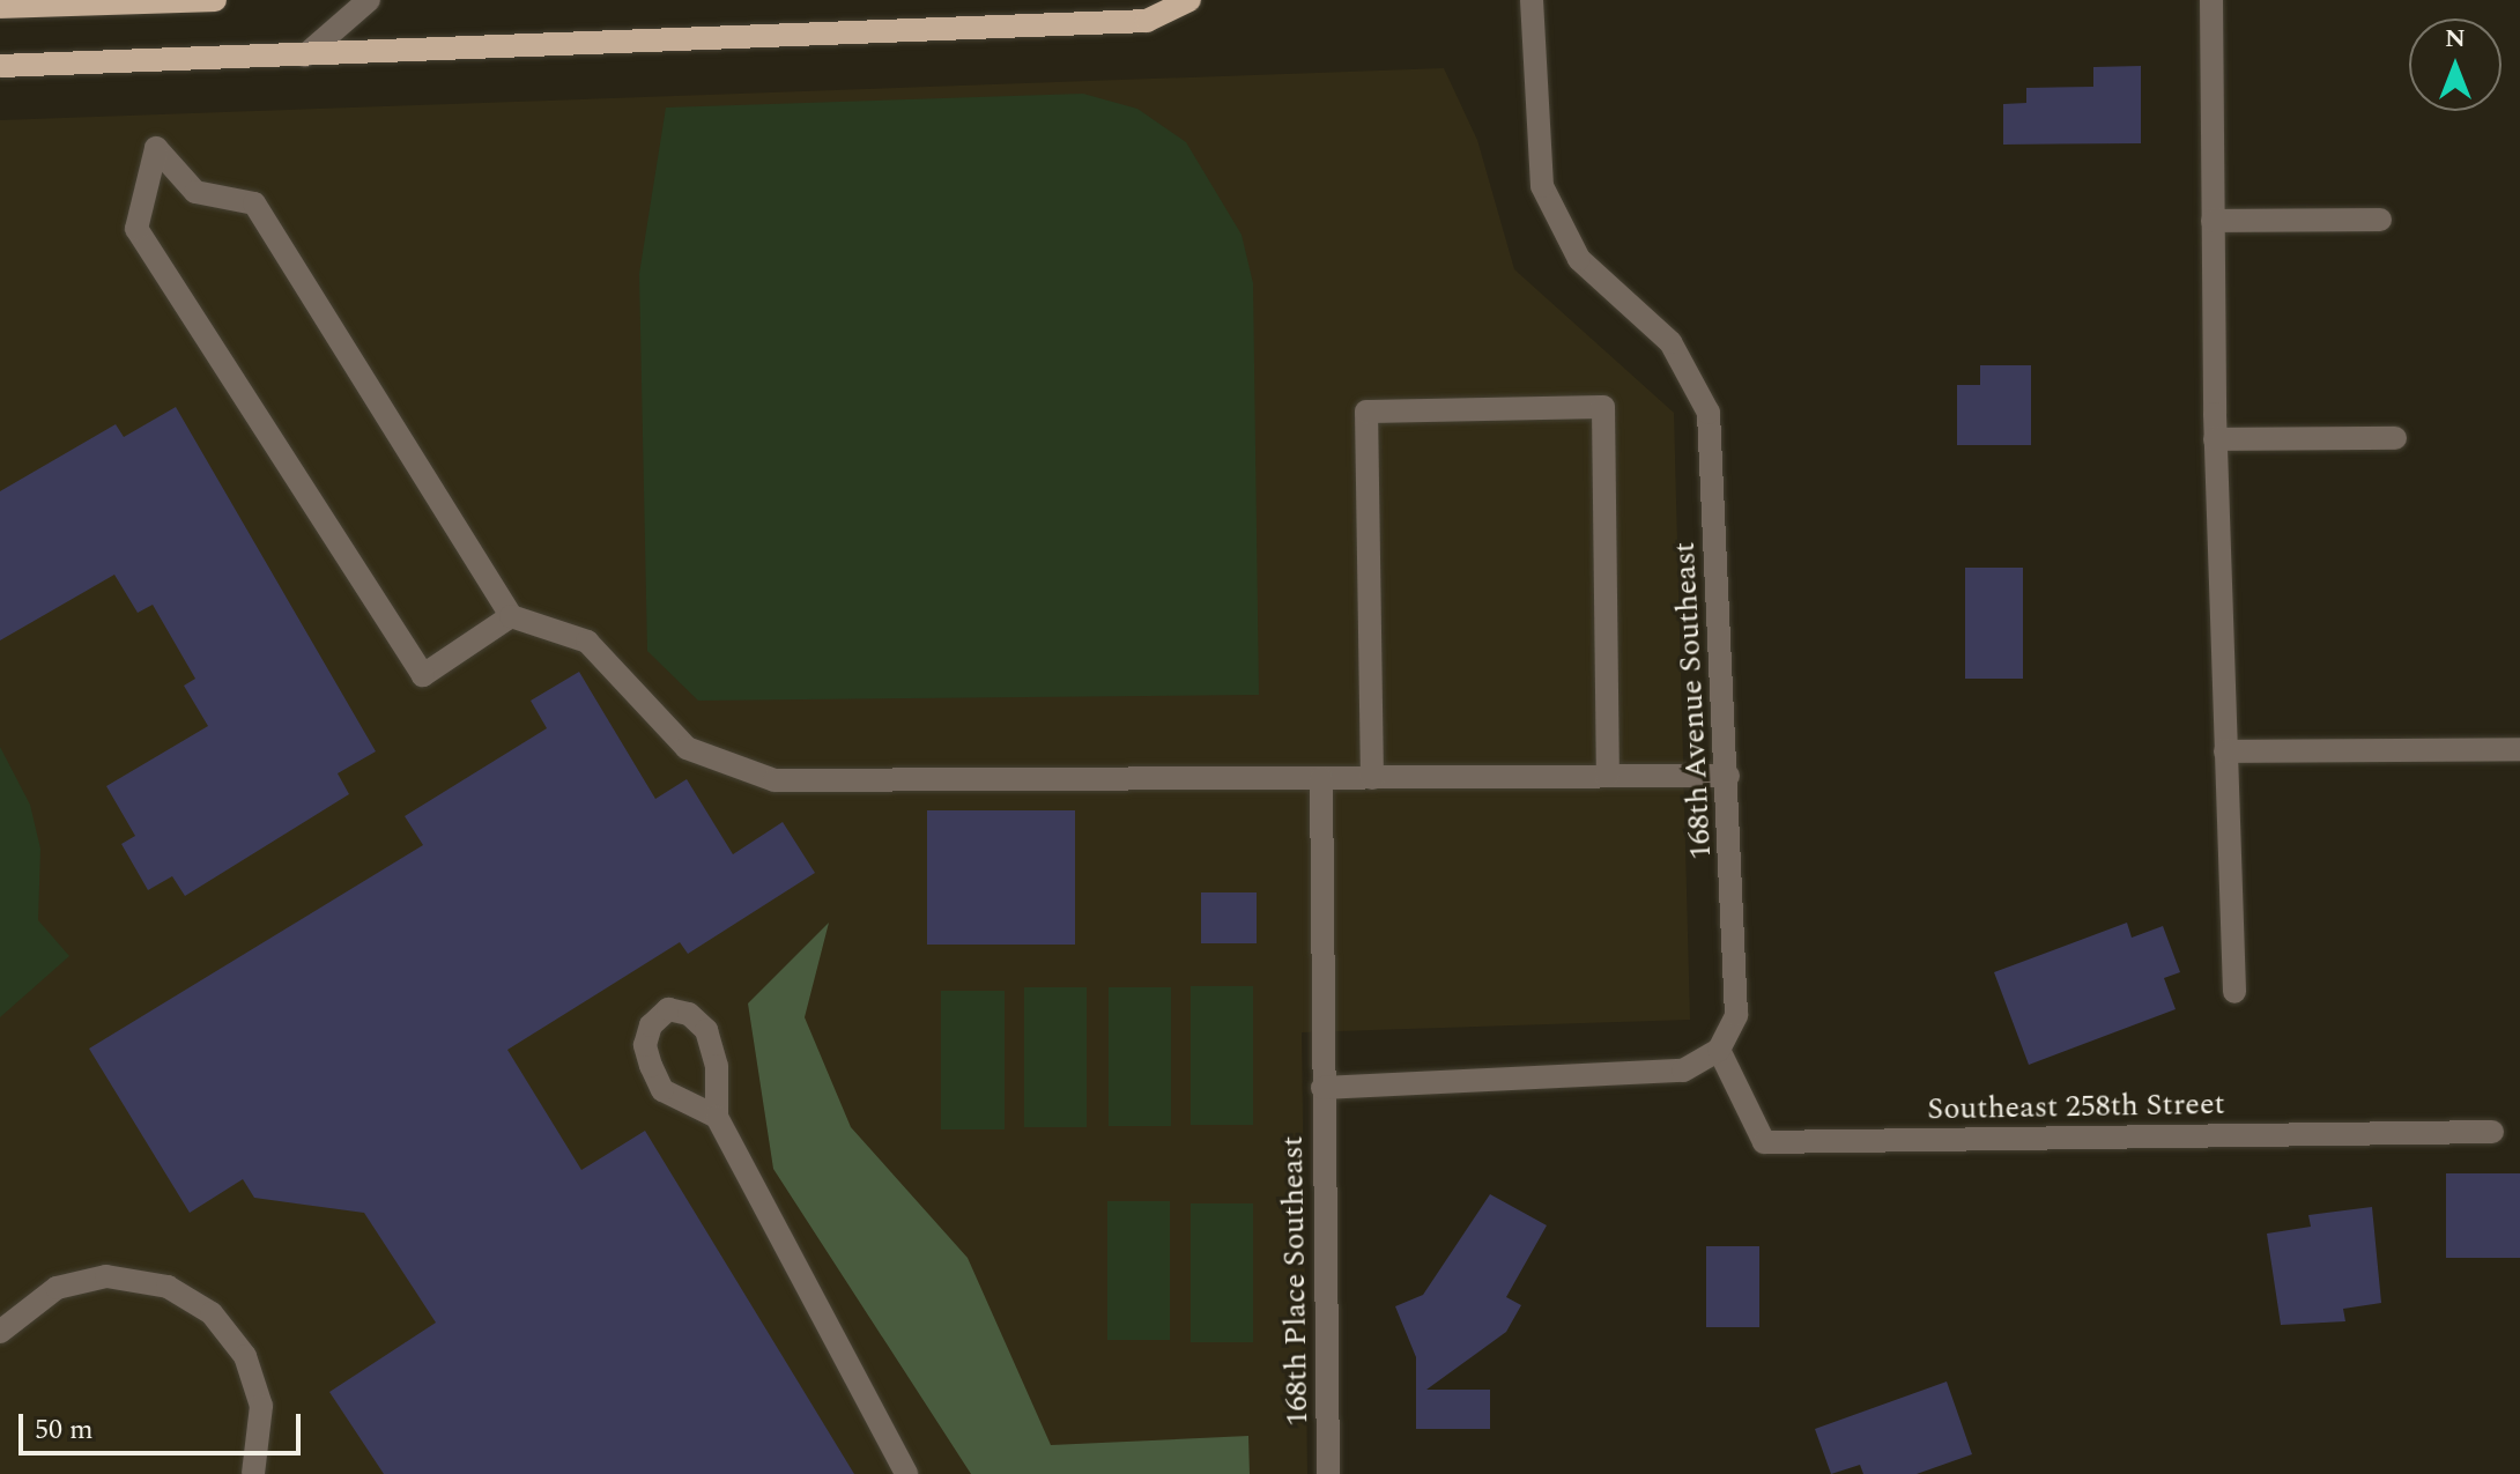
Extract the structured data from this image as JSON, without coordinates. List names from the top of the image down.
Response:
{
  "streets": {
    "street": ["168th Avenue Southeast", "Southeast 258th Street", "168th Place Southeast"]
  },
  "crossings": [
    ["168th Avenue Southeast", "Southeast 258th Street"]
  ],
  "scale_bar": "50 m",
  "north": "top"
}
